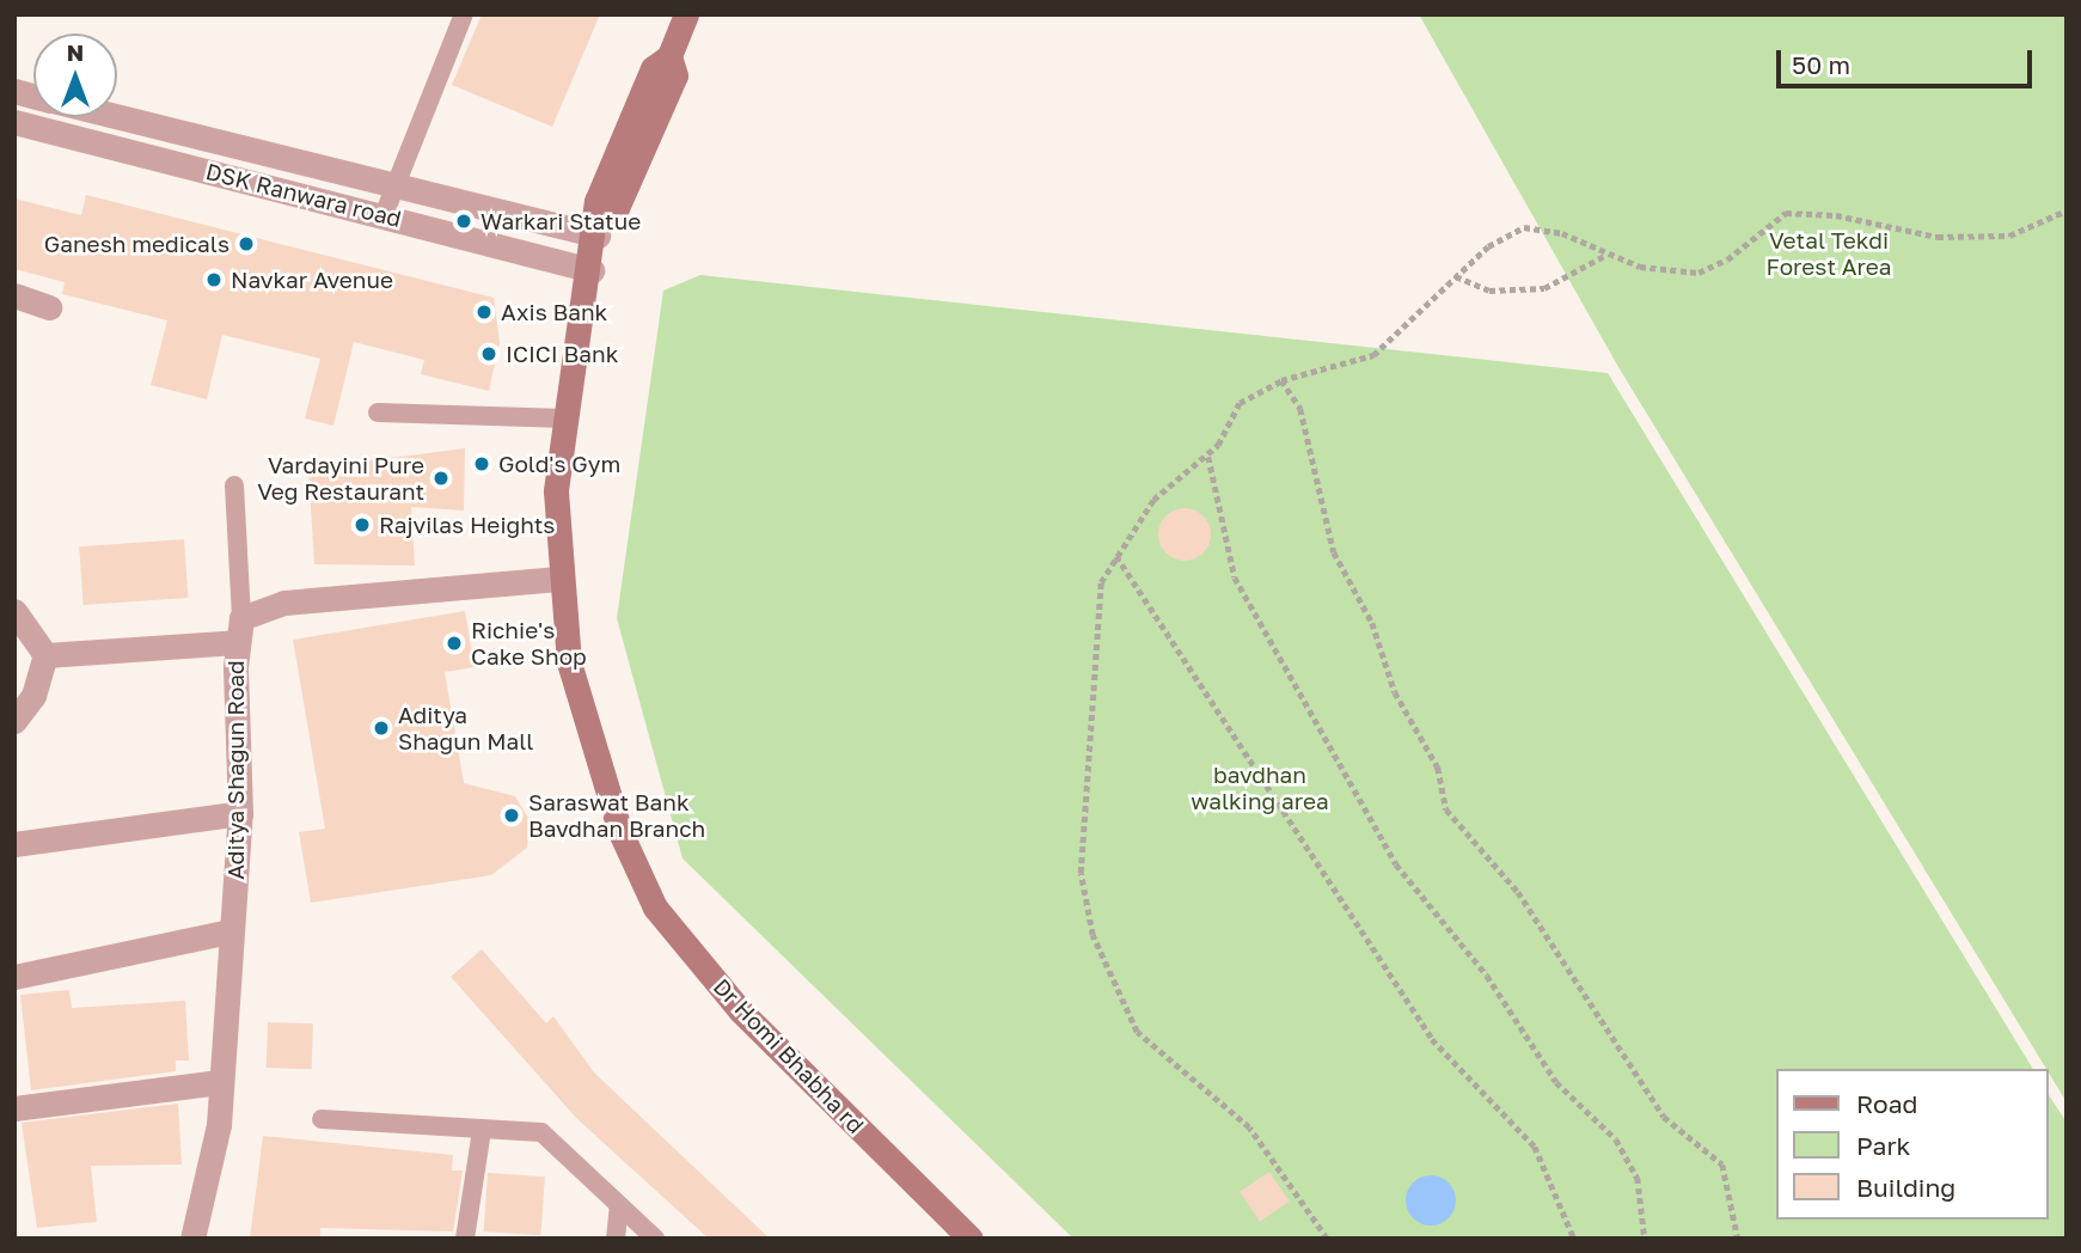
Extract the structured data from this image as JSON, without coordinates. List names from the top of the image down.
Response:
{
  "streets": {
    "main road": ["Dr Homi Bhabha rd"],
    "street": ["DSK Ranwara road", "Aditya Shagun Road"]
  },
  "crossings": [
    ["DSK Ranwara road", "Dr Homi Bhabha rd"]
  ],
  "parks": ["Vetal Tekdi Forest Area", "bavdhan walking area"],
  "places": [
    "Warkari Statue",
    "Ganesh medicals",
    "Navkar Avenue",
    "Axis Bank",
    "ICICI Bank",
    "Gold's Gym",
    "Vardayini Pure Veg Restaurant",
    "Rajvilas Heights",
    "Richie's Cake Shop",
    "Aditya Shagun Mall",
    "Saraswat Bank Bavdhan Branch"
  ],
  "legend": ["Road", "Park", "Building"],
  "scale_bar": "50 m",
  "north": "top"
}
